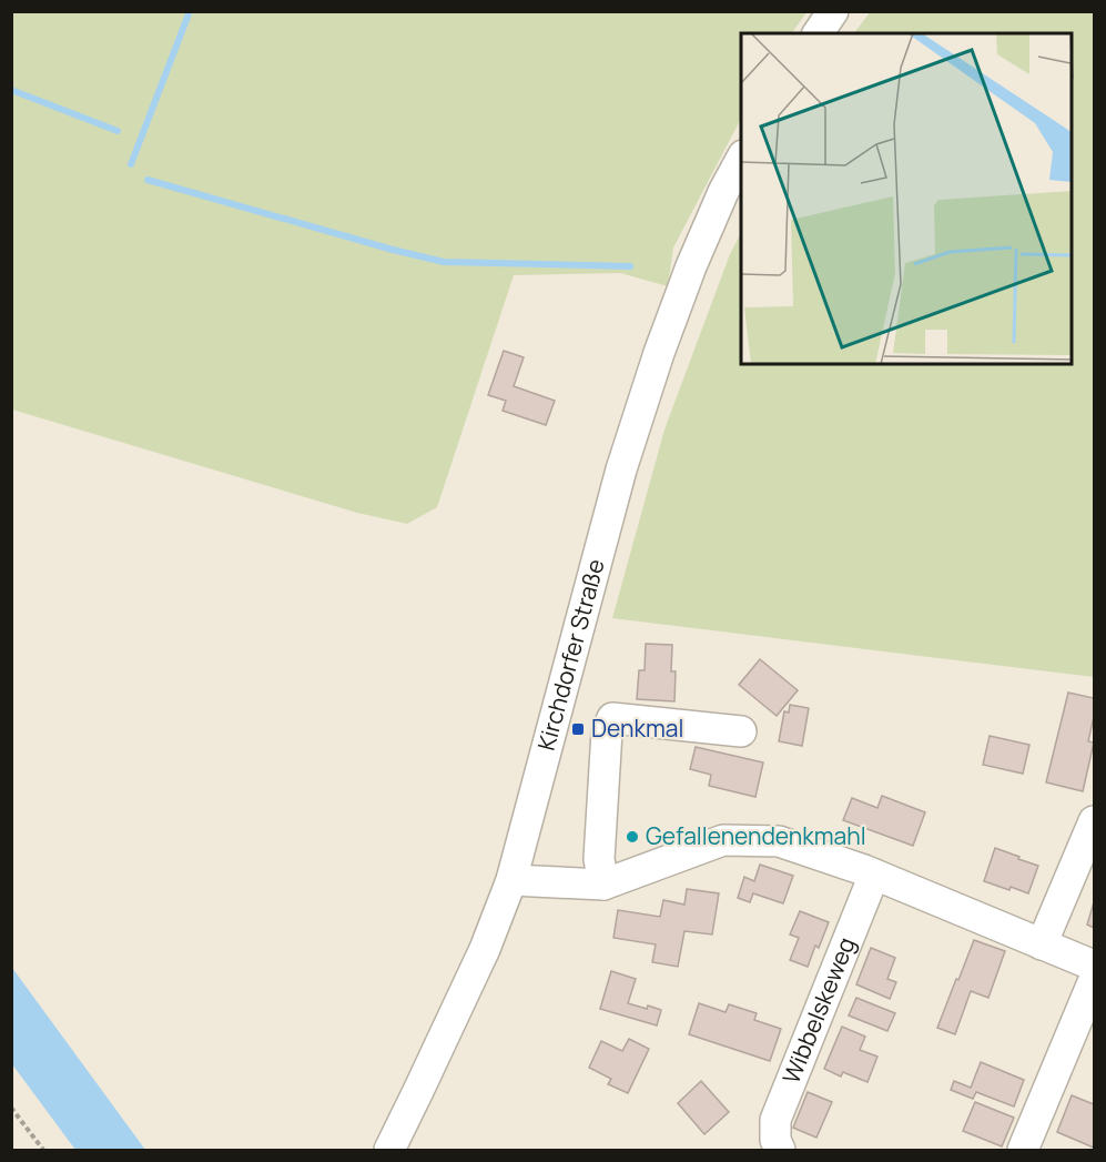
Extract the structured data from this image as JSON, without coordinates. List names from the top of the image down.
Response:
{
  "streets": {
    "street": ["Kirchdorfer Straße", "Wibbelskeweg"]
  },
  "places": {
    "transit": ["Denkmal"],
    "other": ["Gefallenendenkmahl"]
  }
}
